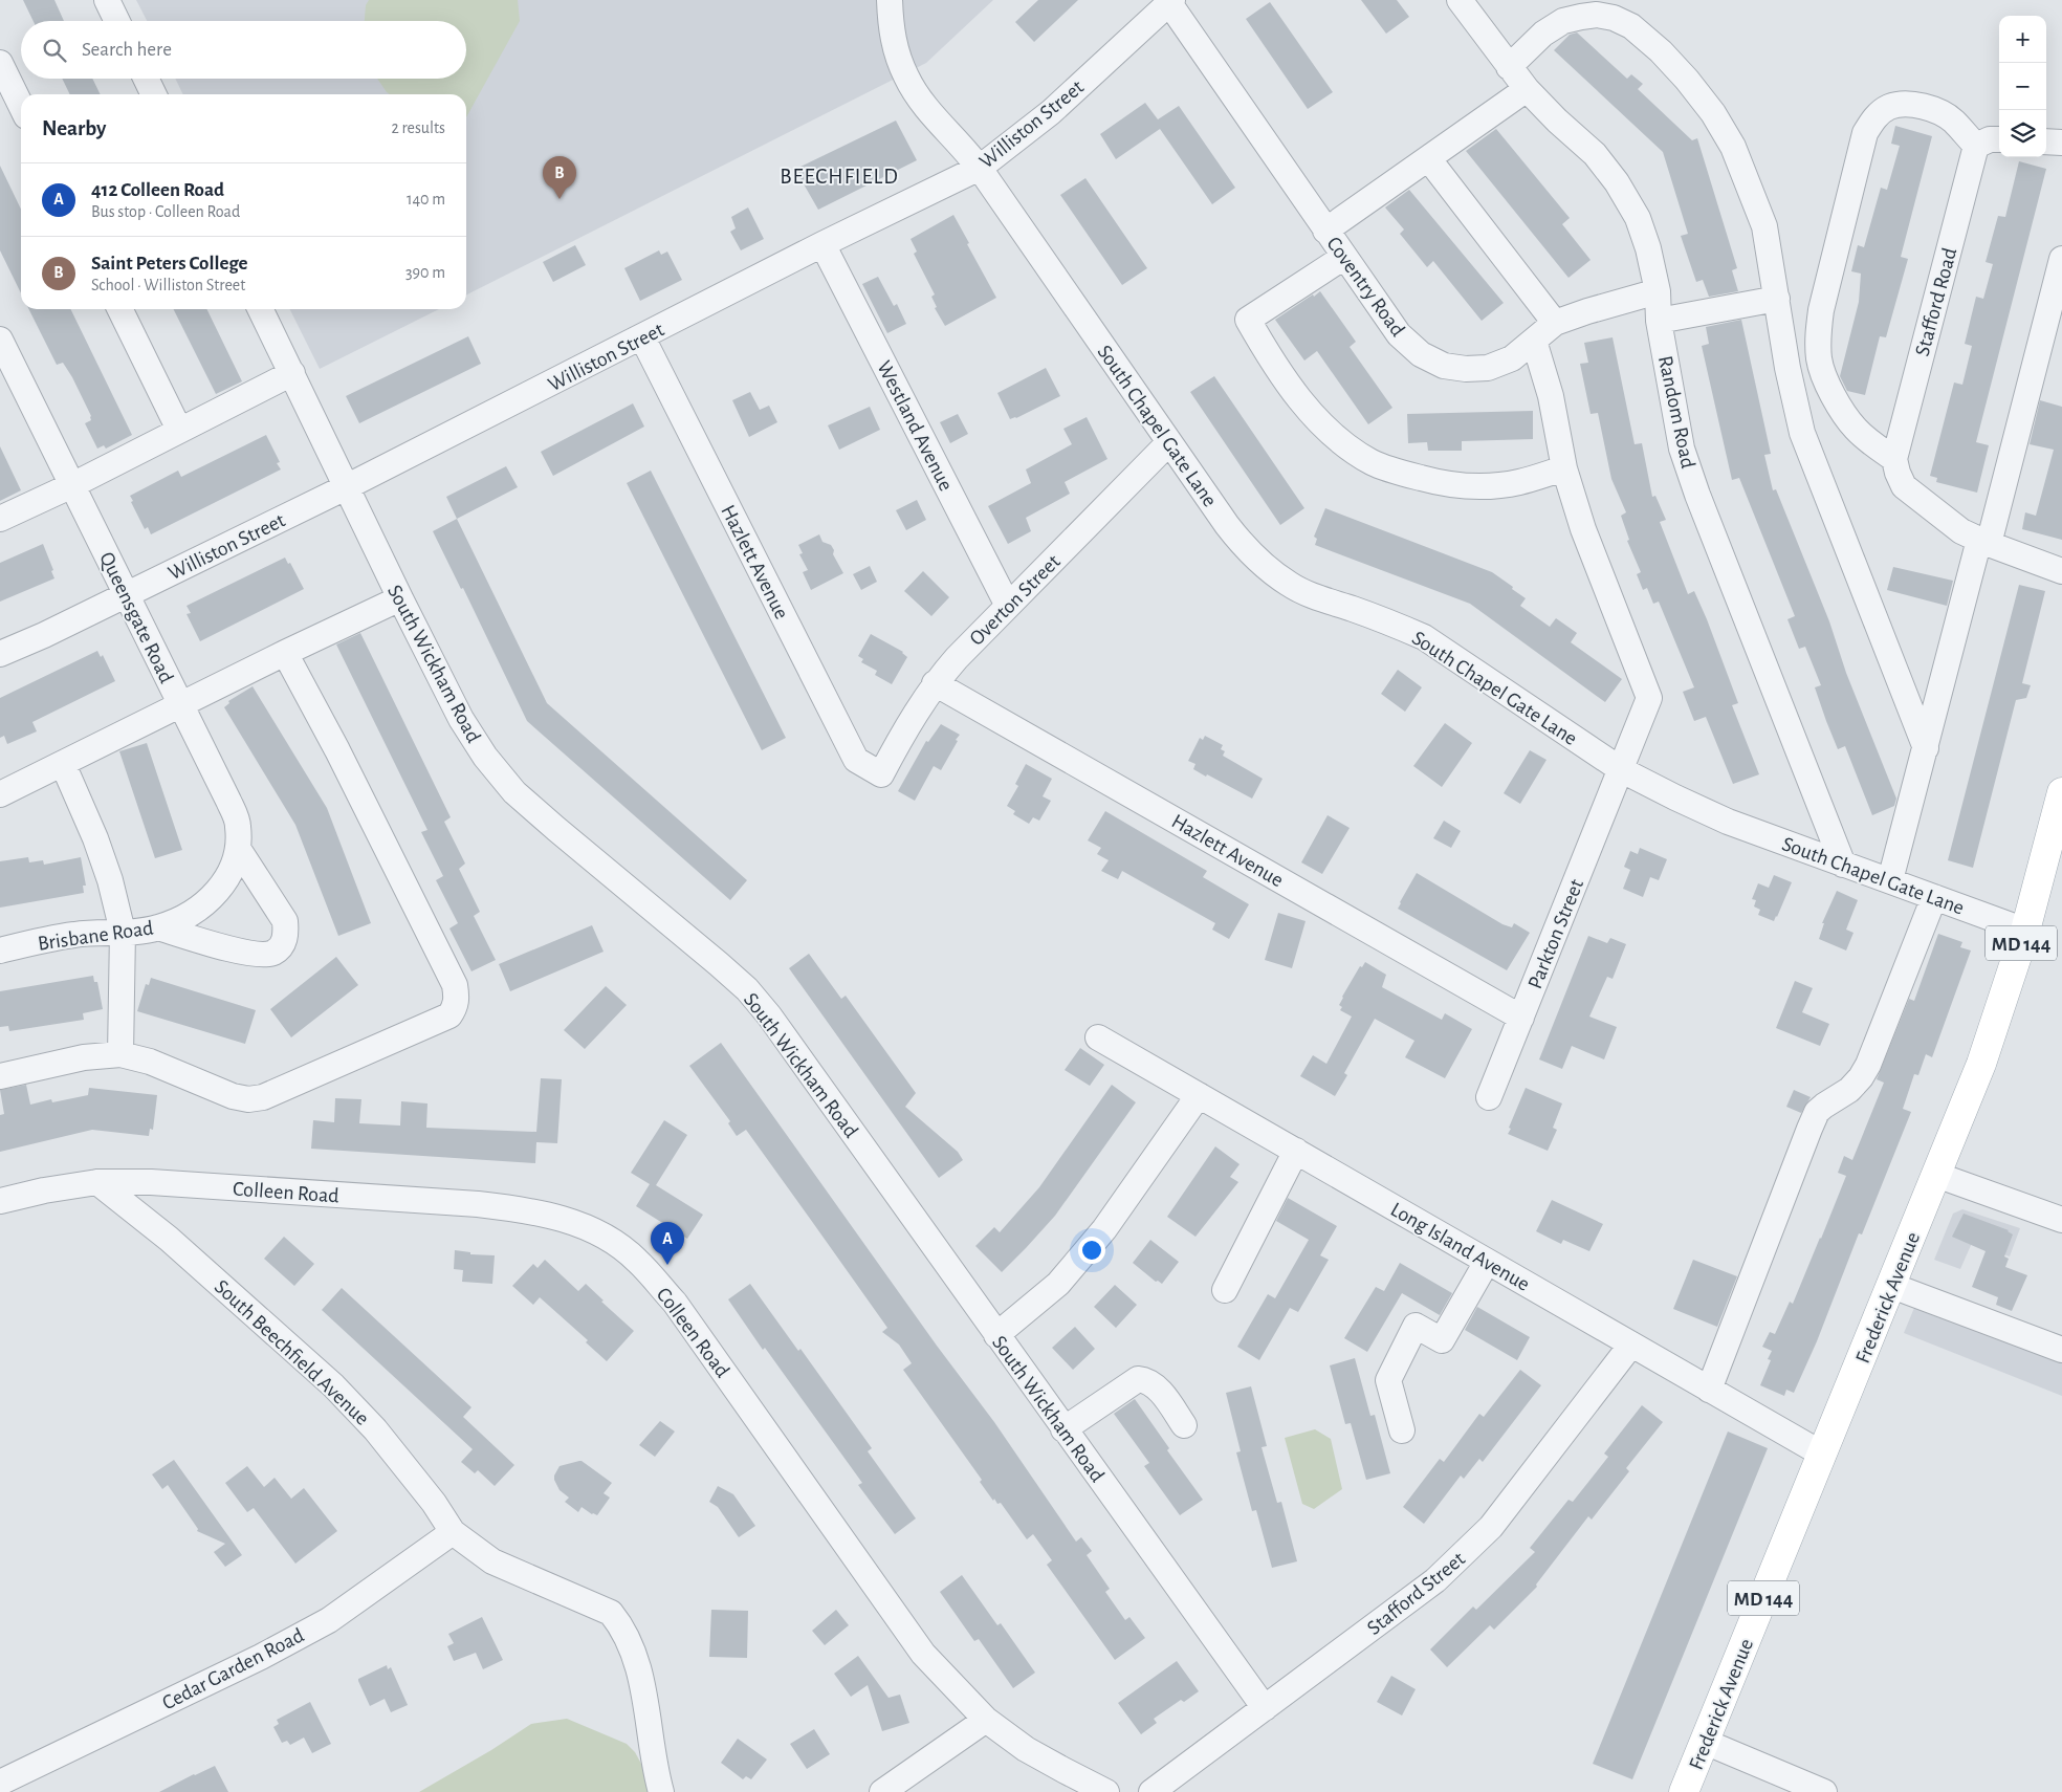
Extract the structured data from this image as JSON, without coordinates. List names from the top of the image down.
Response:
{
  "streets": {
    "main road": ["MD 144", "Frederick Avenue"],
    "street": [
      "Williston Street",
      "Coventry Road",
      "Stafford Road",
      "Random Road",
      "Westland Avenue",
      "South Chapel Gate Lane",
      "Hazlett Avenue",
      "Overton Street",
      "Queensgate Road",
      "South Wickham Road",
      "Parkton Street",
      "Brisbane Road",
      "Colleen Road",
      "Long Island Avenue",
      "South Beechfield Avenue",
      "Stafford Street",
      "Cedar Garden Road"
    ]
  },
  "crossings": [
    ["Williston Street", "Coventry Road"],
    ["Williston Street", "Westland Avenue"],
    ["Williston Street", "South Chapel Gate Lane"],
    ["Williston Street", "Hazlett Avenue"],
    ["Williston Street", "Queensgate Road"],
    ["Williston Street", "South Wickham Road"],
    ["Coventry Road", "Random Road"],
    ["Coventry Road", "Parkton Street"],
    ["Random Road", "South Chapel Gate Lane"],
    ["Westland Avenue", "Overton Street"],
    ["South Chapel Gate Lane", "Overton Street"],
    ["South Chapel Gate Lane", "Parkton Street"],
    ["South Chapel Gate Lane", "Frederick Avenue"],
    ["Hazlett Avenue", "Overton Street"],
    ["Hazlett Avenue", "Parkton Street"],
    ["Queensgate Road", "Brisbane Road"],
    ["South Wickham Road", "Stafford Street"],
    ["Colleen Road", "South Beechfield Avenue"],
    ["Long Island Avenue", "Frederick Avenue"],
    ["Long Island Avenue", "Stafford Street"],
    ["South Beechfield Avenue", "Cedar Garden Road"]
  ],
  "districts": ["BEECHFIELD"],
  "page": {
    "map_buttons": ["+", "−"],
    "search": "Search here",
    "heading": ["Nearby", "2 results"],
    "pins": ["B", "A"],
    "list": [
      {
        "mark": "A",
        "name": "412 Colleen Road",
        "note": "Bus stop · Colleen Road",
        "value": "140 m"
      },
      {
        "mark": "B",
        "name": "Saint Peters College",
        "note": "School · Williston Street",
        "value": "390 m"
      }
    ]
  }
}
